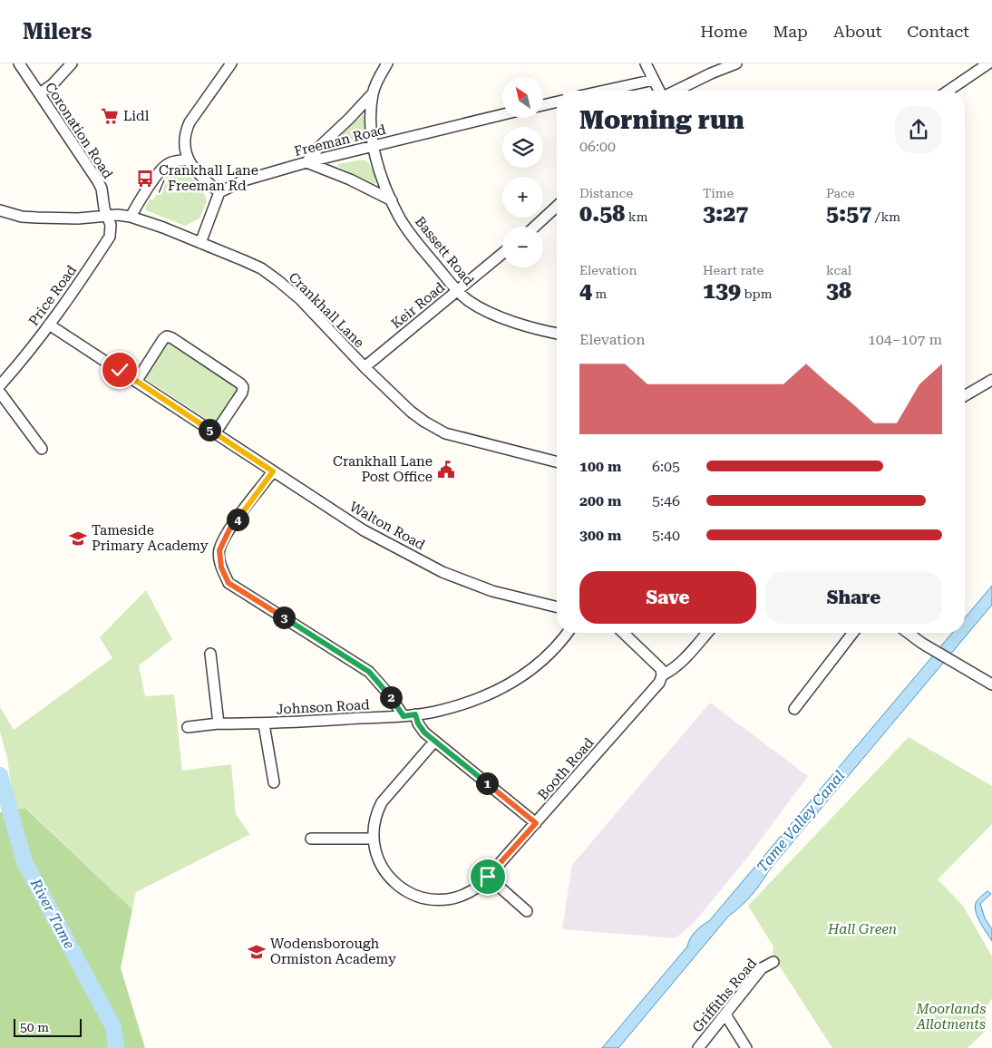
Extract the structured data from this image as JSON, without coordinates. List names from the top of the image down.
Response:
{
  "streets": {
    "street": [
      "Coronation Road",
      "Freeman Road",
      "Bassett Road",
      "Price Road",
      "Keir Road",
      "Crankhall Lane",
      "Walton Road",
      "Johnson Road",
      "Booth Road",
      "Griffiths Road"
    ]
  },
  "crossings": [
    ["Coronation Road", "Price Road"],
    ["Coronation Road", "Crankhall Lane"],
    ["Freeman Road", "Bassett Road"],
    ["Bassett Road", "Keir Road"],
    ["Price Road", "Crankhall Lane"],
    ["Price Road", "Walton Road"],
    ["Keir Road", "Crankhall Lane"]
  ],
  "water": ["Tame Valley Canal", "River Tame"],
  "parks": ["Hall Green", "Moorlands Allotments"],
  "places": {
    "supermarket": ["Lidl"],
    "bus stop": ["Crankhall Lane / Freeman Rd"],
    "public building": ["Crankhall Lane Post Office"],
    "school or university": ["Tameside Primary Academy", "Wodensborough Ormiston Academy"]
  },
  "scale_bar": "50 m",
  "north": "top left",
  "page": {
    "header": "Milers",
    "nav": [
      "Home",
      "Map",
      "About",
      "Contact"
    ],
    "map_buttons": ["+", "−"],
    "heading": ["Morning run", "06:00"],
    "stats": [
      ["Distance", "0.58 km"],
      ["Time", "3:27"],
      ["Pace", "5:57 /km"],
      ["Elevation", "4 m"],
      ["Heart rate", "139 bpm"],
      ["kcal", "38"]
    ],
    "chart": ["Elevation", "104–107 m"],
    "pins": [
      "5",
      "4",
      "3",
      "2",
      "1"
    ],
    "list": [
      {
        "name": "100 m",
        "note": "6:05"
      },
      {
        "name": "200 m",
        "note": "5:46"
      },
      {
        "name": "300 m",
        "note": "5:40"
      }
    ],
    "buttons": ["Save", "Share"],
    "scale": "50 m"
  }
}
